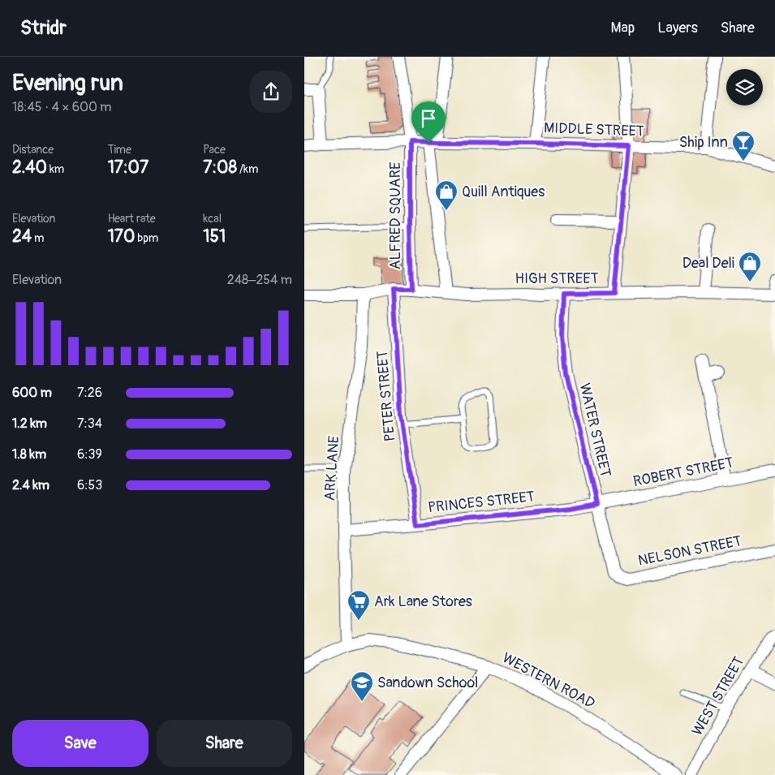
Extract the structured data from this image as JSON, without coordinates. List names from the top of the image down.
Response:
{
  "streets": {
    "street": [
      "MIDDLE STREET",
      "ALFRED SQUARE",
      "HIGH STREET",
      "PETER STREET",
      "WATER STREET",
      "ARK LANE",
      "ROBERT STREET",
      "PRINCES STREET",
      "NELSON STREET",
      "WESTERN ROAD",
      "WEST STREET"
    ]
  },
  "crossings": [
    ["MIDDLE STREET", "ALFRED SQUARE"],
    ["ALFRED SQUARE", "HIGH STREET"],
    ["HIGH STREET", "PETER STREET"],
    ["HIGH STREET", "WATER STREET"],
    ["HIGH STREET", "ARK LANE"],
    ["PETER STREET", "PRINCES STREET"],
    ["WATER STREET", "ROBERT STREET"],
    ["WATER STREET", "PRINCES STREET"],
    ["WATER STREET", "NELSON STREET"],
    ["ARK LANE", "PRINCES STREET"],
    ["ARK LANE", "WESTERN ROAD"],
    ["ROBERT STREET", "PRINCES STREET"]
  ],
  "places": {
    "bar": ["Ship Inn"],
    "shop": ["Quill Antiques", "Deal Deli"],
    "supermarket": ["Ark Lane Stores"],
    "school or university": ["Sandown School"]
  },
  "page": {
    "header": "Stridr",
    "nav": ["Map", "Layers", "Share"],
    "heading": ["Evening run", "18:45 · 4 × 600 m"],
    "stats": [
      ["Distance", "2.40 km"],
      ["Time", "17:07"],
      ["Pace", "7:08 /km"],
      ["Elevation", "24 m"],
      ["Heart rate", "170 bpm"],
      ["kcal", "151"]
    ],
    "chart": ["Elevation", "248–254 m"],
    "list": [
      {
        "name": "600 m",
        "note": "7:26"
      },
      {
        "name": "1.2 km",
        "note": "7:34"
      },
      {
        "name": "1.8 km",
        "note": "6:39"
      },
      {
        "name": "2.4 km",
        "note": "6:53"
      }
    ],
    "buttons": ["Save", "Share"]
  }
}
